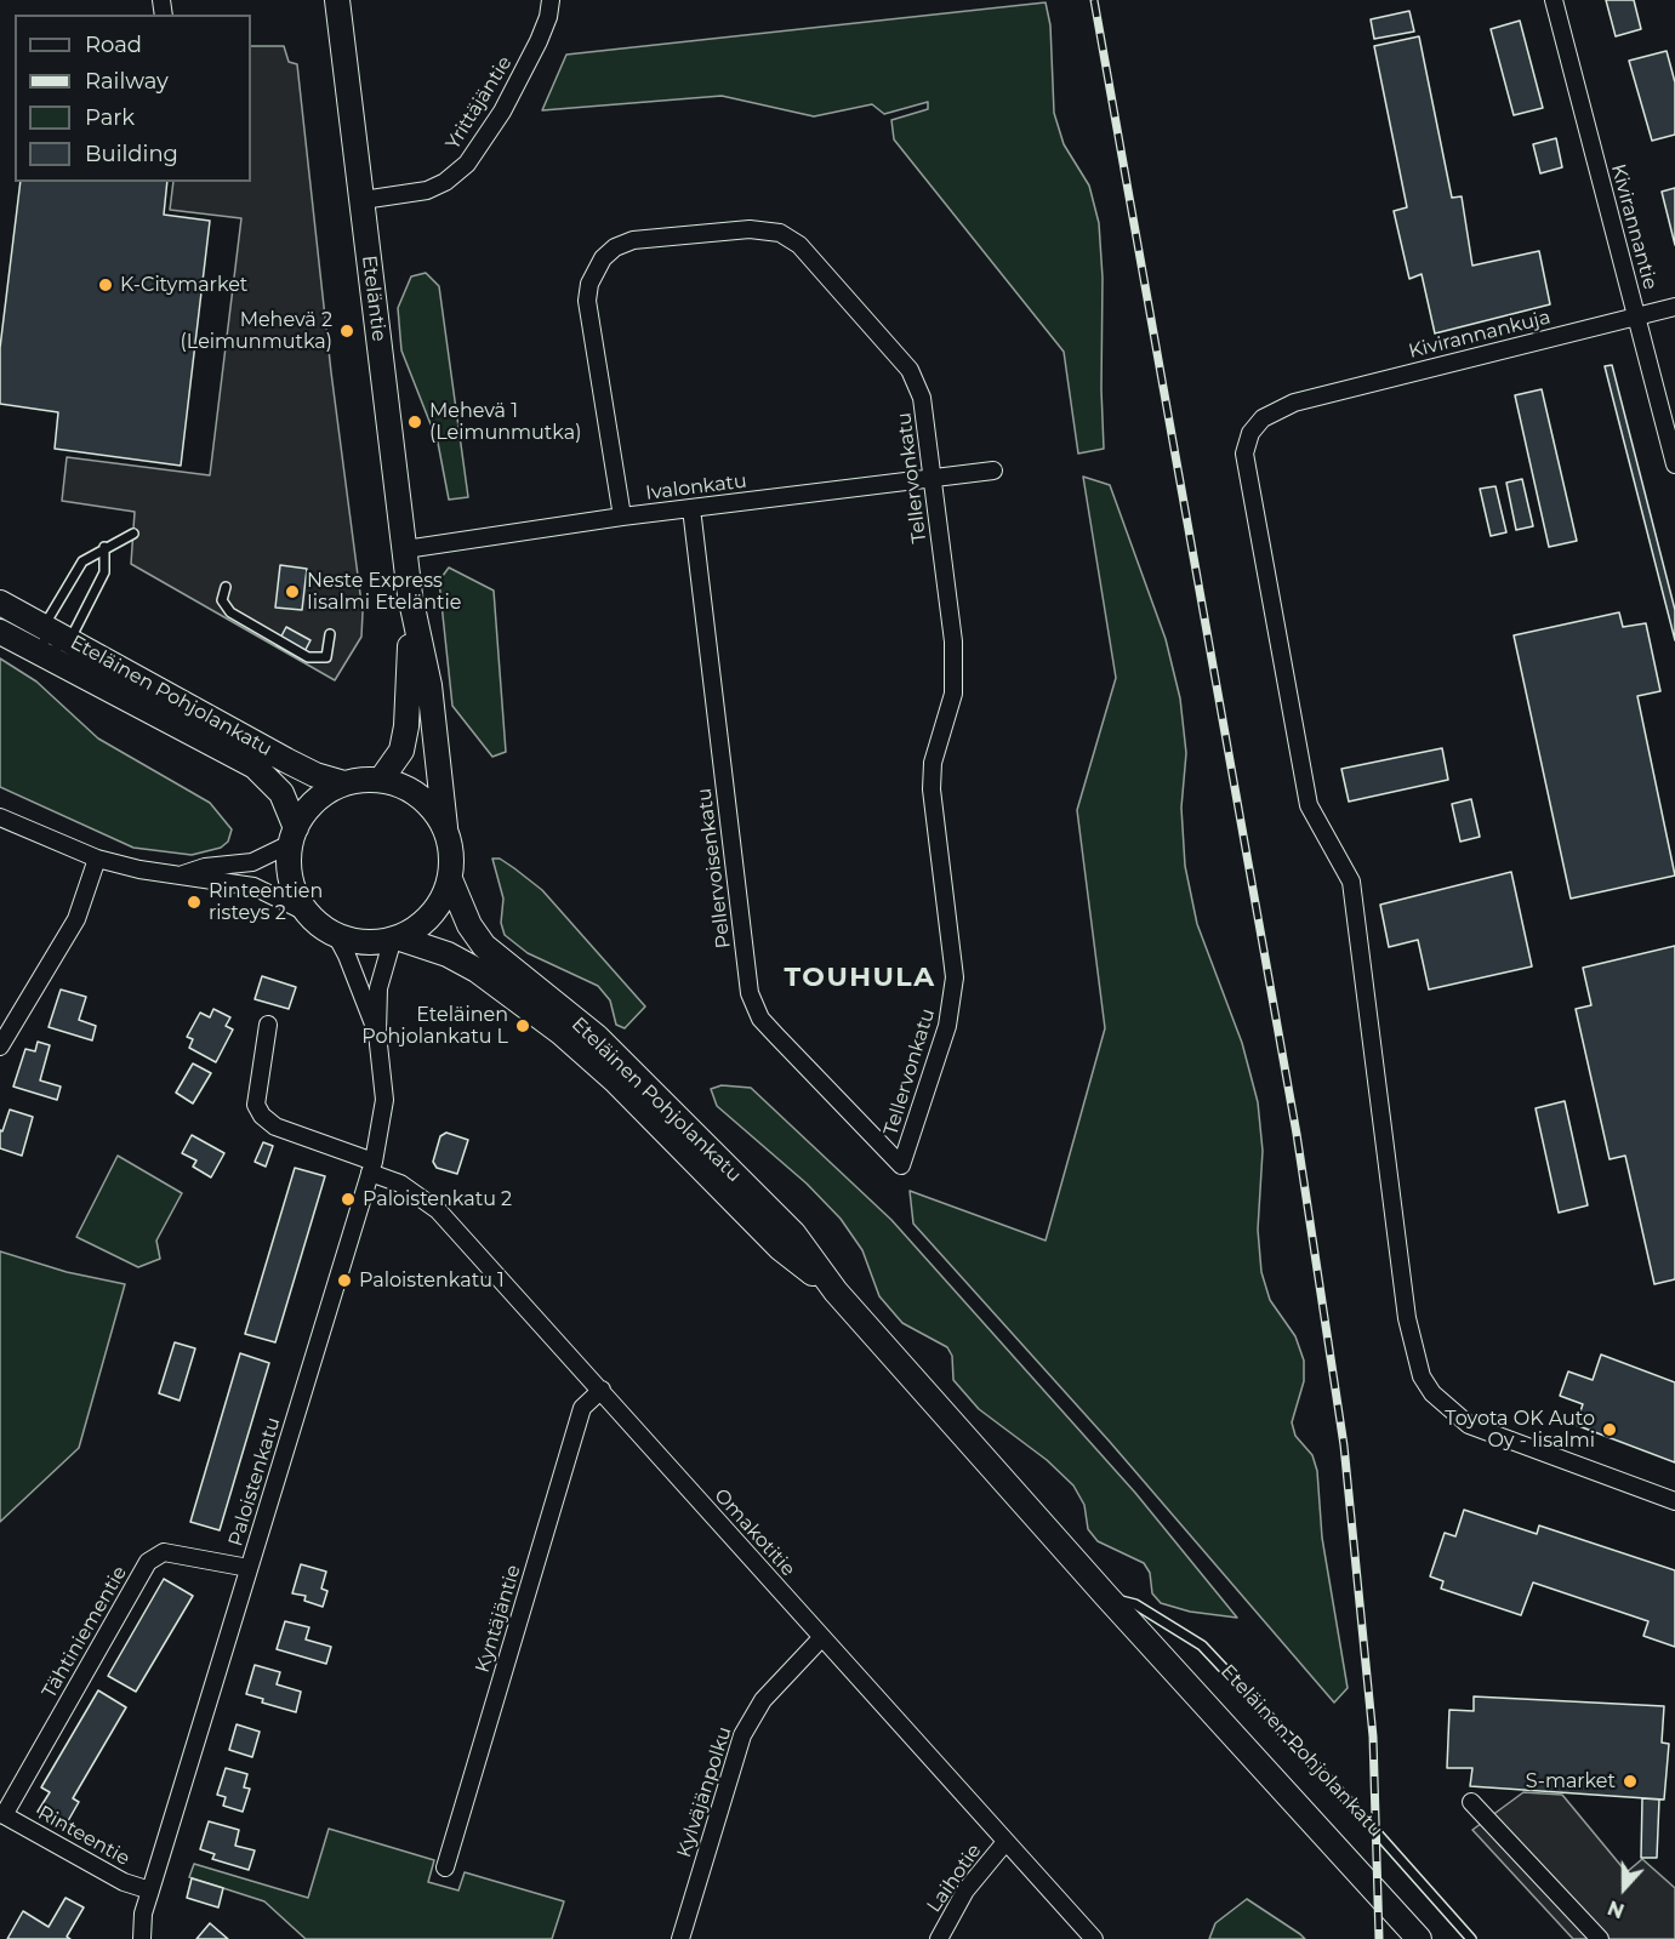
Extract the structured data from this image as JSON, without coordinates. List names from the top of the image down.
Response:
{
  "streets": {
    "main road": ["Eteläntie", "Eteläinen Pohjolankatu"],
    "street": [
      "Yrittäjäntie",
      "Kivirannantie",
      "Kivirannankuja",
      "Tellervonkatu",
      "Ivalonkatu",
      "Pellervoisenkatu",
      "Paloistenkatu",
      "Omakotitie",
      "Kyntäjäntie",
      "Tähtiniementie",
      "Kylväjänpolku",
      "Rinteentie",
      "Laihotie"
    ]
  },
  "crossings": [
    ["Yrittäjäntie", "Eteläntie"],
    ["Kivirannantie", "Kivirannankuja"],
    ["Eteläntie", "Ivalonkatu"],
    ["Eteläntie", "Eteläinen Pohjolankatu"],
    ["Eteläntie", "Paloistenkatu"],
    ["Tellervonkatu", "Ivalonkatu"],
    ["Tellervonkatu", "Pellervoisenkatu"],
    ["Ivalonkatu", "Pellervoisenkatu"],
    ["Eteläinen Pohjolankatu", "Paloistenkatu"],
    ["Paloistenkatu", "Omakotitie"],
    ["Paloistenkatu", "Tähtiniementie"],
    ["Paloistenkatu", "Rinteentie"],
    ["Omakotitie", "Kyntäjäntie"],
    ["Omakotitie", "Kylväjänpolku"],
    ["Omakotitie", "Laihotie"],
    ["Tähtiniementie", "Rinteentie"]
  ],
  "districts": ["TOUHULA"],
  "places": [
    "K-Citymarket",
    "Mehevä 2 (Leimunmutka)",
    "Mehevä 1 (Leimunmutka)",
    "Neste Express Iisalmi Eteläntie",
    "Rinteentien risteys 2",
    "Eteläinen Pohjolankatu L",
    "Paloistenkatu 2",
    "Paloistenkatu 1",
    "Toyota OK Auto Oy - Iisalmi",
    "S-market"
  ],
  "legend": [
    "Road",
    "Railway",
    "Park",
    "Building"
  ],
  "north": "bottom"
}
